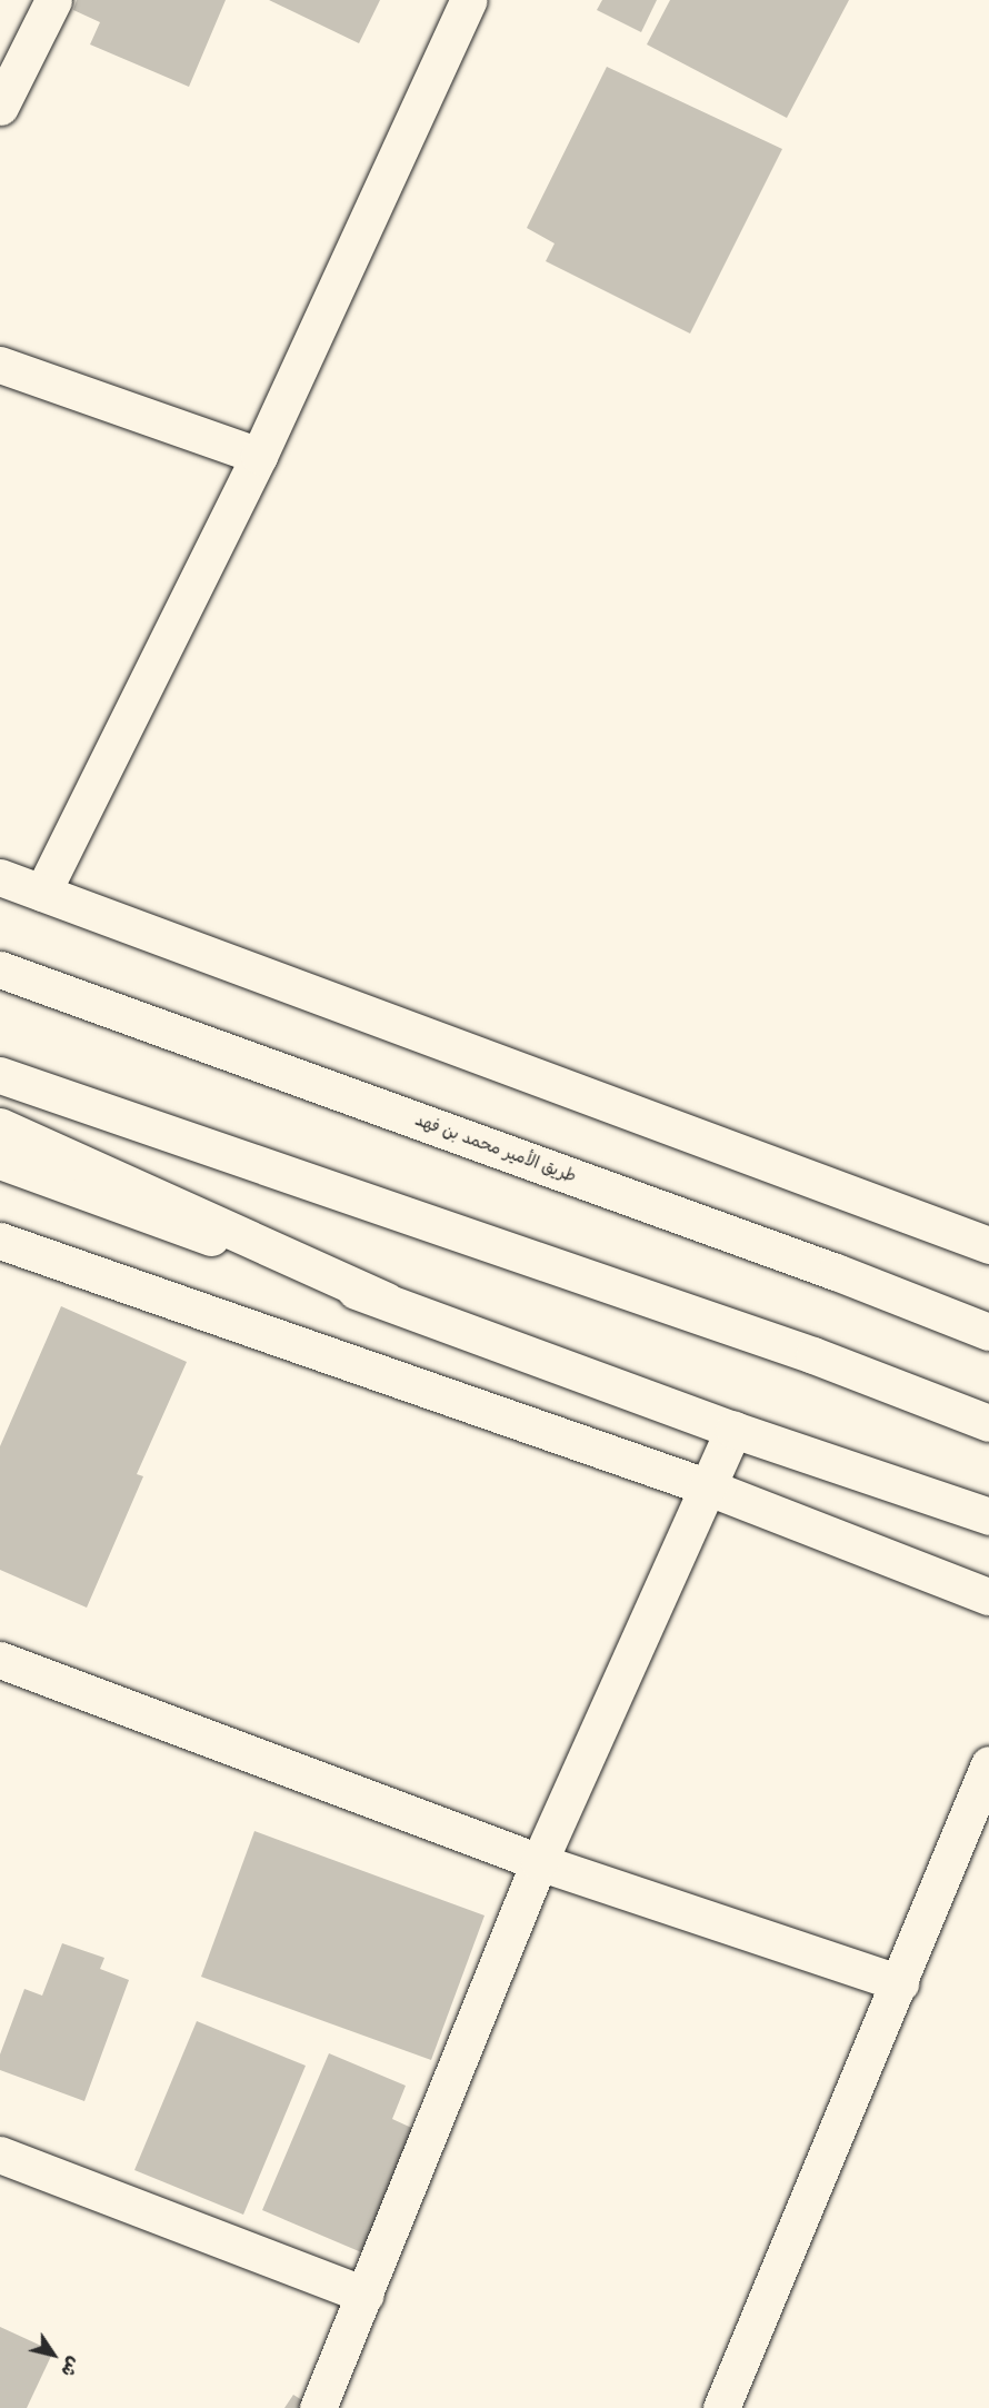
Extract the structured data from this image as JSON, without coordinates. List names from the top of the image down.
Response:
{
  "streets": {
    "main road": ["طريق الأمير محمد بن فهد"]
  },
  "north": "bottom right"
}
